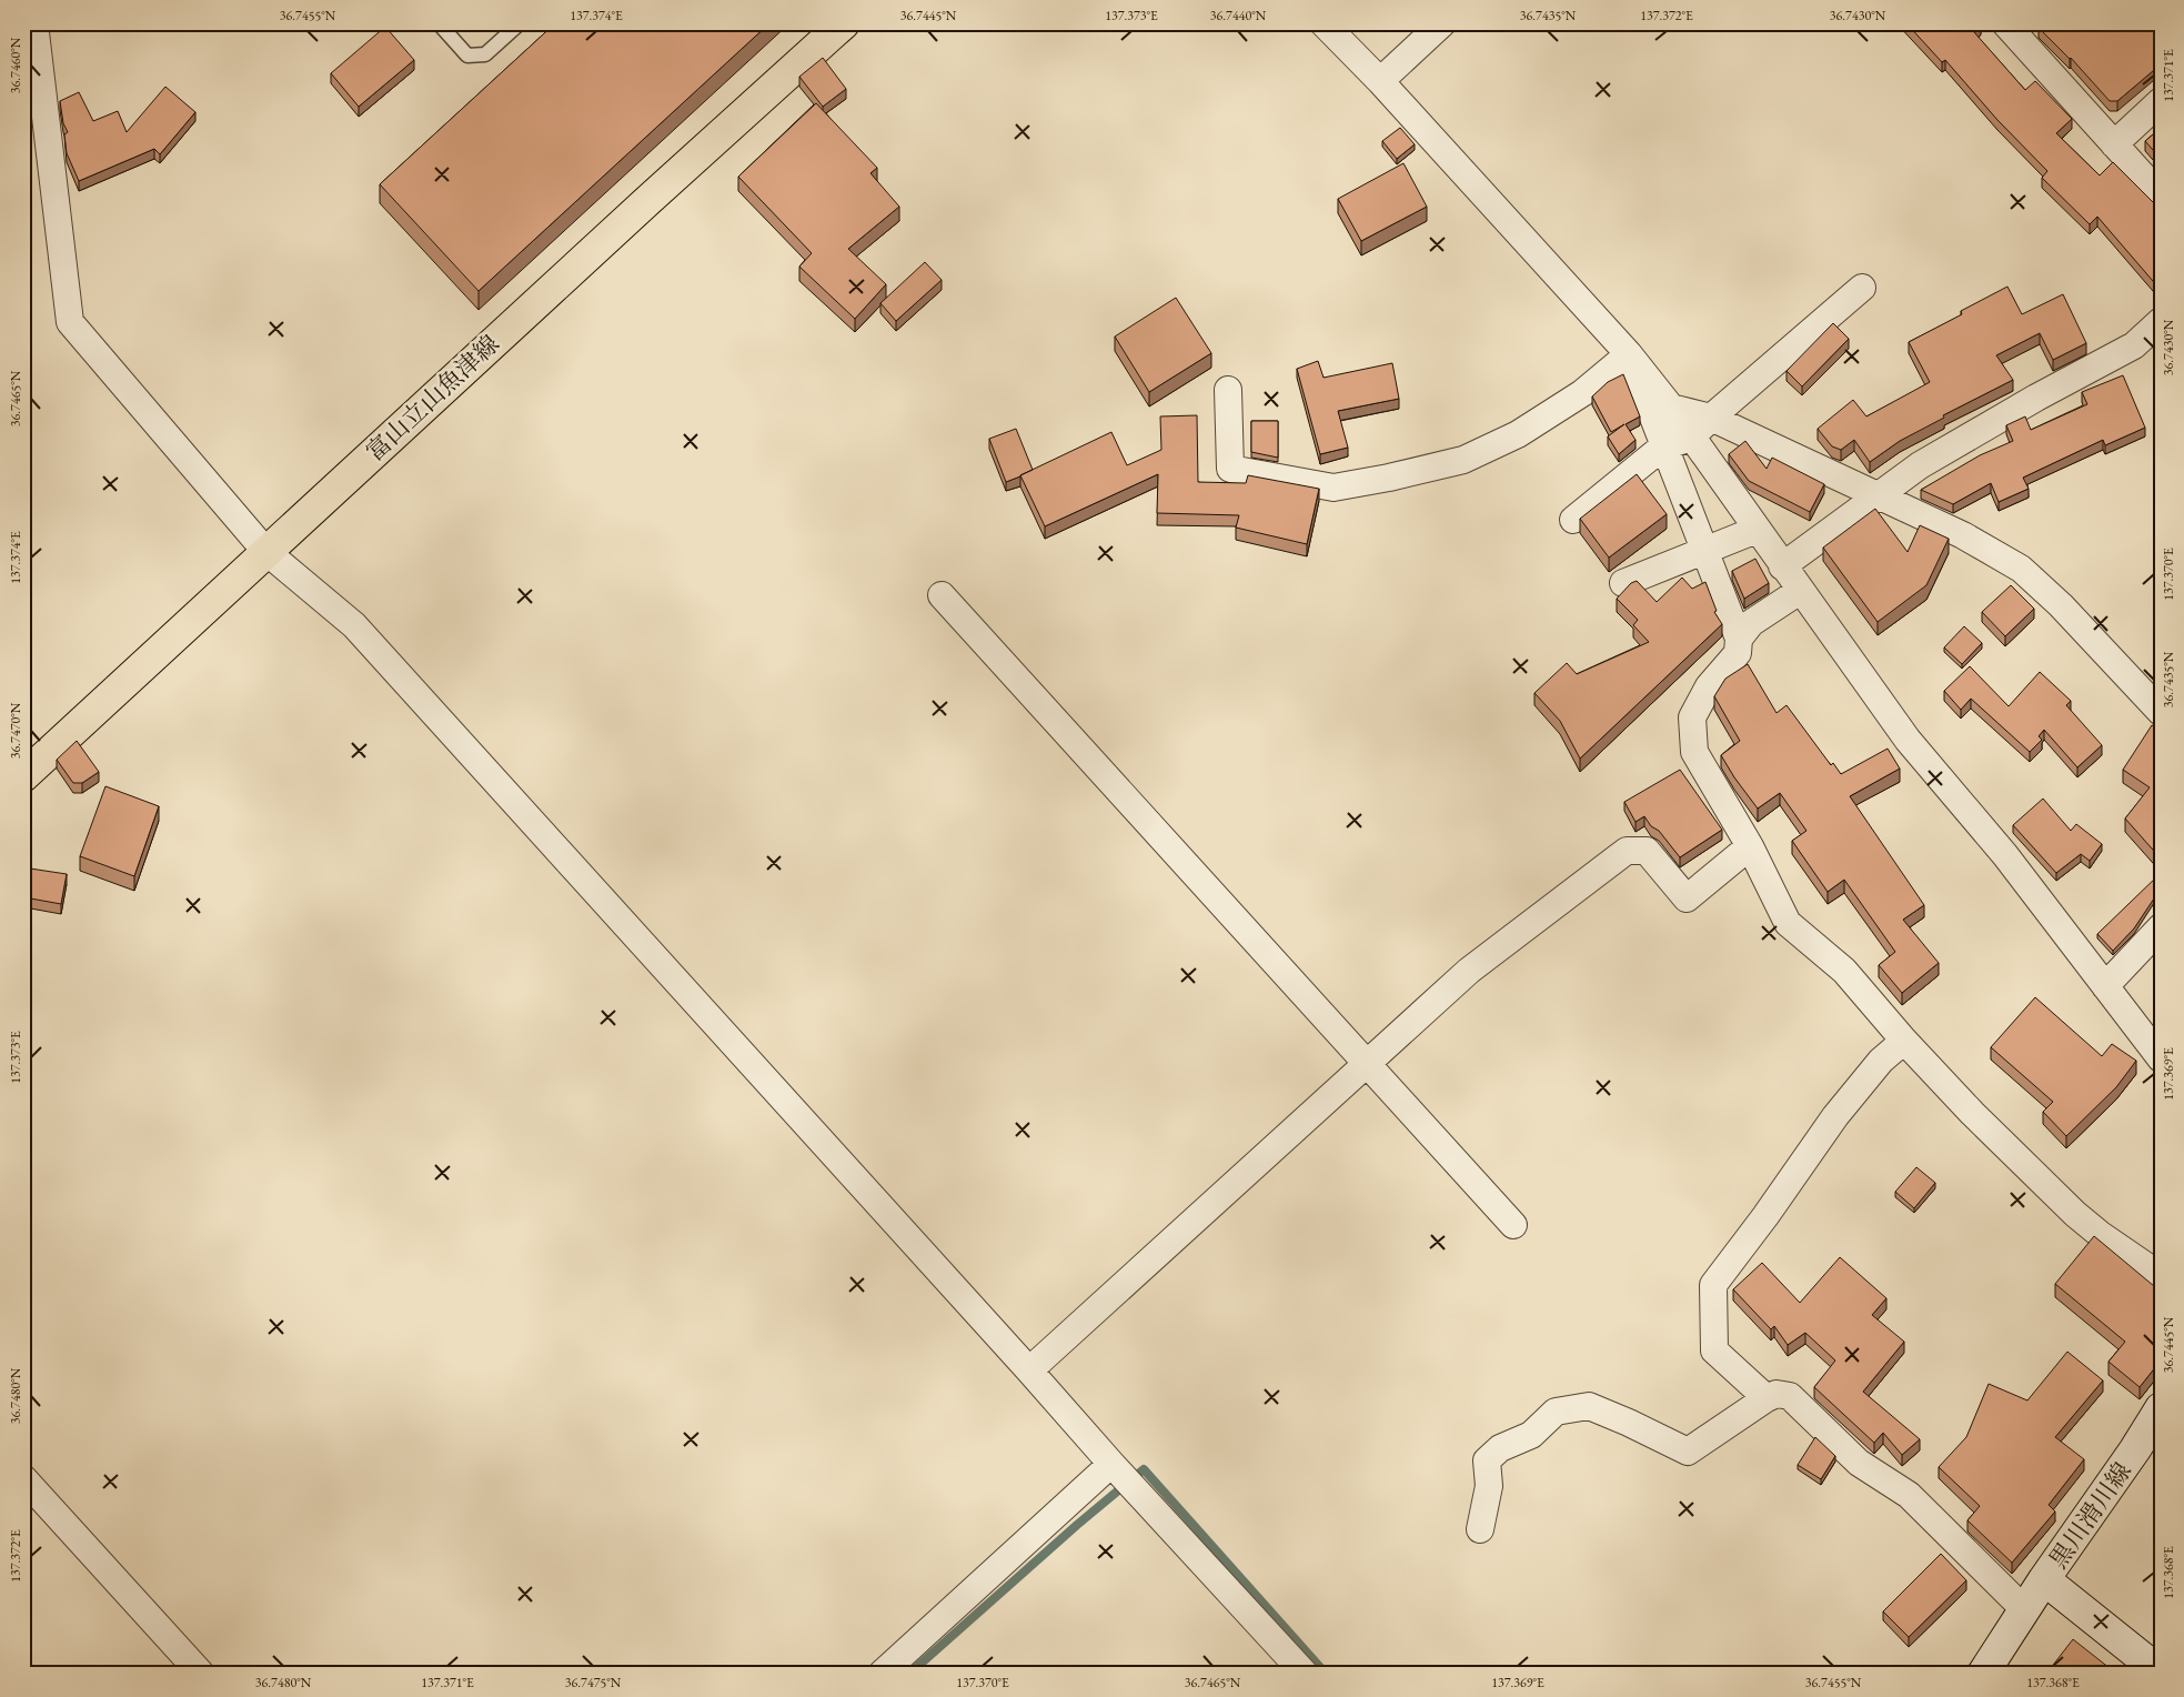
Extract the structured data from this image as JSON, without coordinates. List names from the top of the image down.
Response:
{
  "streets": {
    "main road": ["富山立山魚津線", "黒川滑川線"]
  },
  "coordinates": [
    "36.7455°N",
    "137.374°E",
    "36.7445°N",
    "137.373°E",
    "36.7440°N",
    "36.7435°N",
    "137.372°E",
    "36.7430°N",
    "36.7460°N",
    "137.371°E",
    "36.7465°N",
    "137.370°E",
    "36.7470°N",
    "137.369°E",
    "36.7480°N",
    "137.368°E",
    "36.7475°N"
  ]
}
